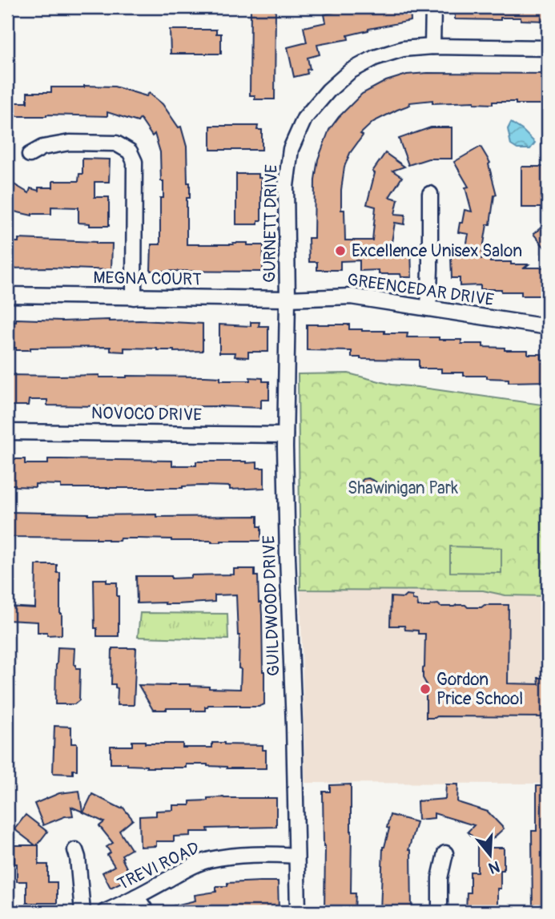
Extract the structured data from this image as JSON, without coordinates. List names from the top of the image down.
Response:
{
  "streets": {
    "street": [
      "GURNETT DRIVE",
      "MEGNA COURT",
      "GREENCEDAR DRIVE",
      "NOVOCO DRIVE",
      "GUILDWOOD DRIVE",
      "TREVI ROAD"
    ]
  },
  "crossings": [
    ["GURNETT DRIVE", "MEGNA COURT"],
    ["GURNETT DRIVE", "GREENCEDAR DRIVE"],
    ["GURNETT DRIVE", "GUILDWOOD DRIVE"],
    ["MEGNA COURT", "GREENCEDAR DRIVE"],
    ["MEGNA COURT", "GUILDWOOD DRIVE"],
    ["GREENCEDAR DRIVE", "GUILDWOOD DRIVE"],
    ["NOVOCO DRIVE", "GUILDWOOD DRIVE"],
    ["GUILDWOOD DRIVE", "TREVI ROAD"]
  ],
  "parks": ["Shawinigan Park"],
  "places": ["Excellence Unisex Salon", "Gordon Price School"],
  "north": "bottom"
}
